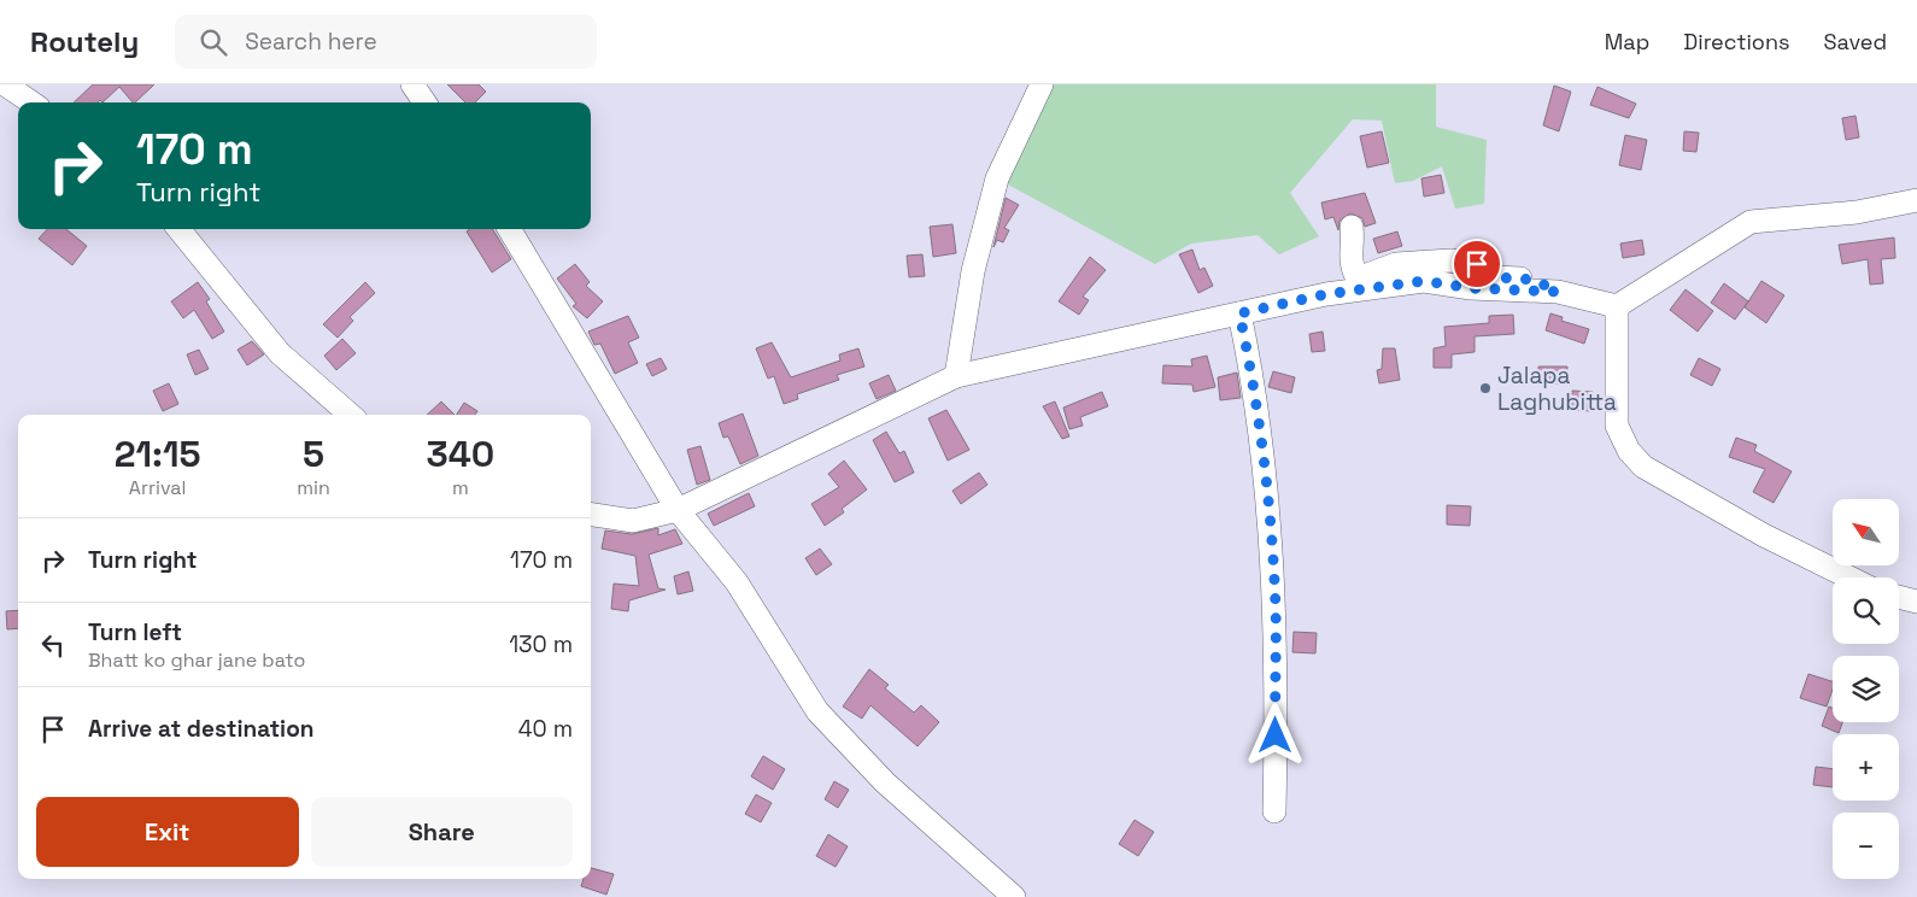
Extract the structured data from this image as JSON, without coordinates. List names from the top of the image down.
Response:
{
  "places": ["Jalapa Laghubitta"],
  "north": "top left",
  "page": {
    "header": "Routely",
    "search": "Search here",
    "nav": ["Map", "Directions", "Saved"],
    "turn": ["170 m", "Turn right"],
    "eta": [
      "21:15",
      "Arrival",
      "5",
      "min",
      "340",
      "m"
    ],
    "map_buttons": ["+", "−"],
    "list": [
      {
        "name": "Turn right",
        "value": "170 m"
      },
      {
        "name": "Turn left",
        "note": "Bhatt ko ghar jane bato",
        "value": "130 m"
      },
      {
        "name": "Arrive at destination",
        "value": "40 m"
      }
    ],
    "buttons": ["Exit", "Share"]
  }
}
